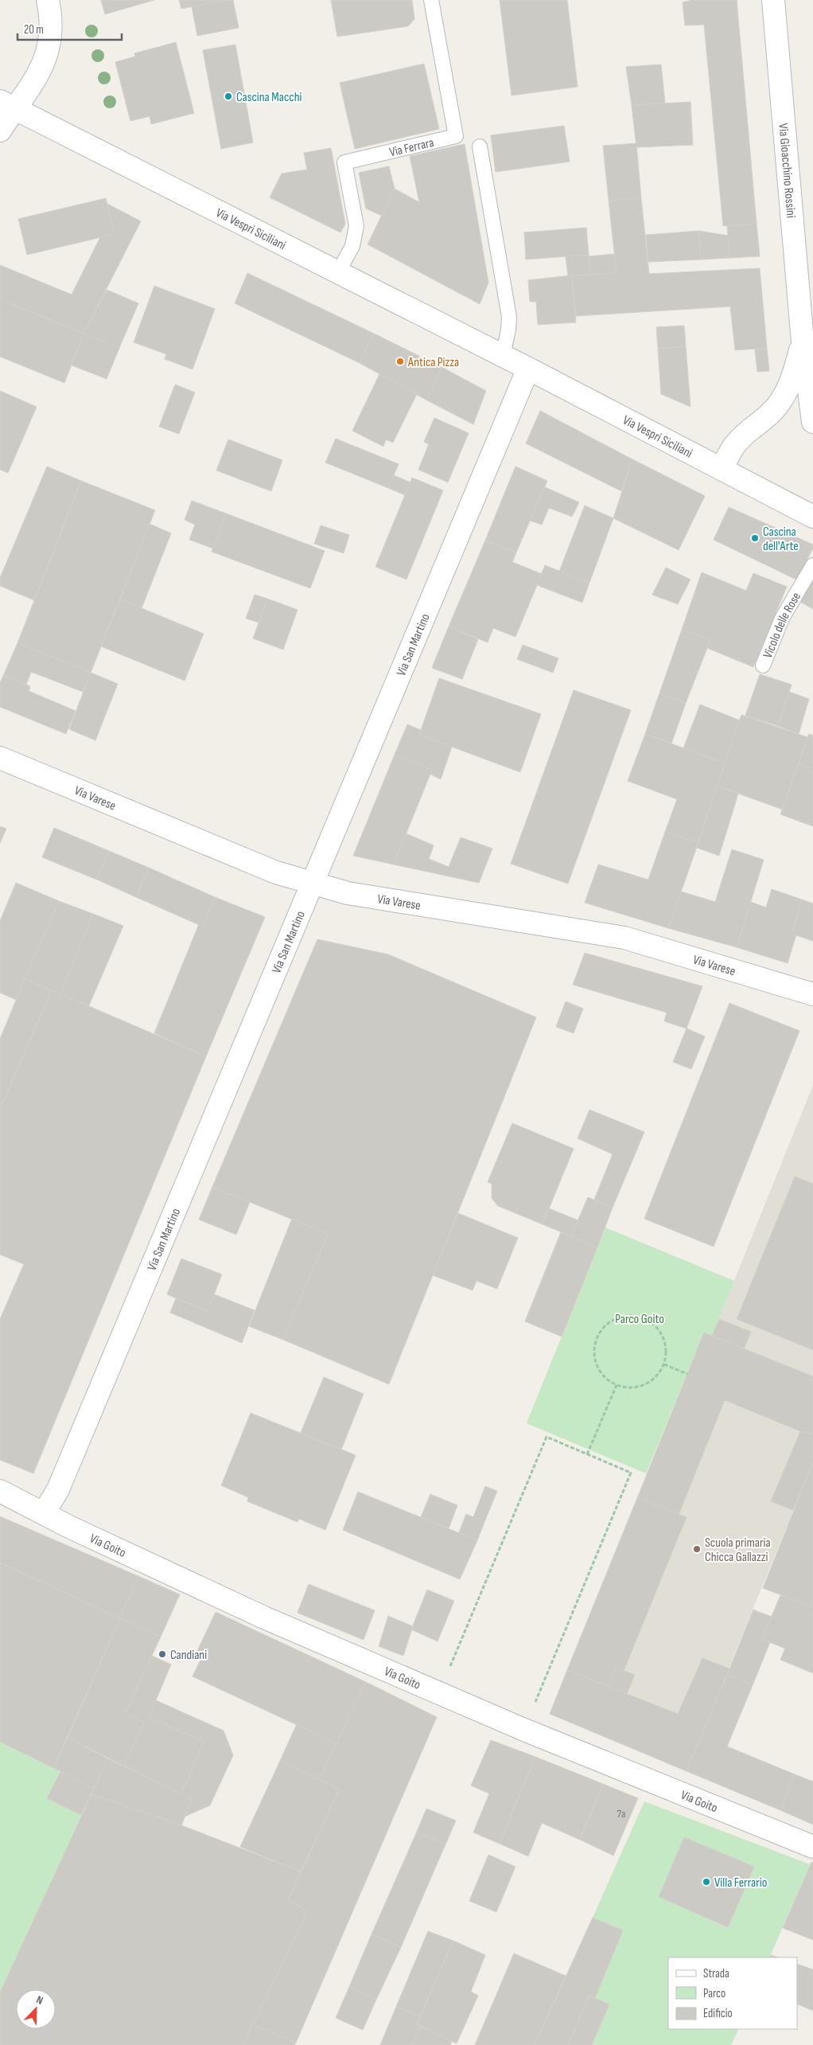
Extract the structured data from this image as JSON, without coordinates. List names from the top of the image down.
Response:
{
  "streets": {
    "street": [
      "Via Gioacchino Rossini",
      "Via Vespri Siciliani",
      "Via San Martino",
      "Via Varese",
      "Via Goito"
    ],
    "lane": ["Via Ferrara", "Vicolo delle Rose"]
  },
  "crossings": [
    ["Via Ferrara", "Via Vespri Siciliani"],
    ["Via Gioacchino Rossini", "Via Vespri Siciliani"],
    ["Via Vespri Siciliani", "Via San Martino"],
    ["Via San Martino", "Via Varese"],
    ["Via San Martino", "Via Goito"]
  ],
  "parks": ["Parco Goito"],
  "places": [
    "Cascina Macchi",
    "Antica Pizza",
    "Cascina dell'Arte",
    "Scuola primaria Chicca Gallazzi",
    "Candiani",
    "Villa Ferrario"
  ],
  "house_numbers": ["7a"],
  "legend": ["Strada", "Parco", "Edificio"],
  "scale_bar": "20 m",
  "north": "top right"
}
